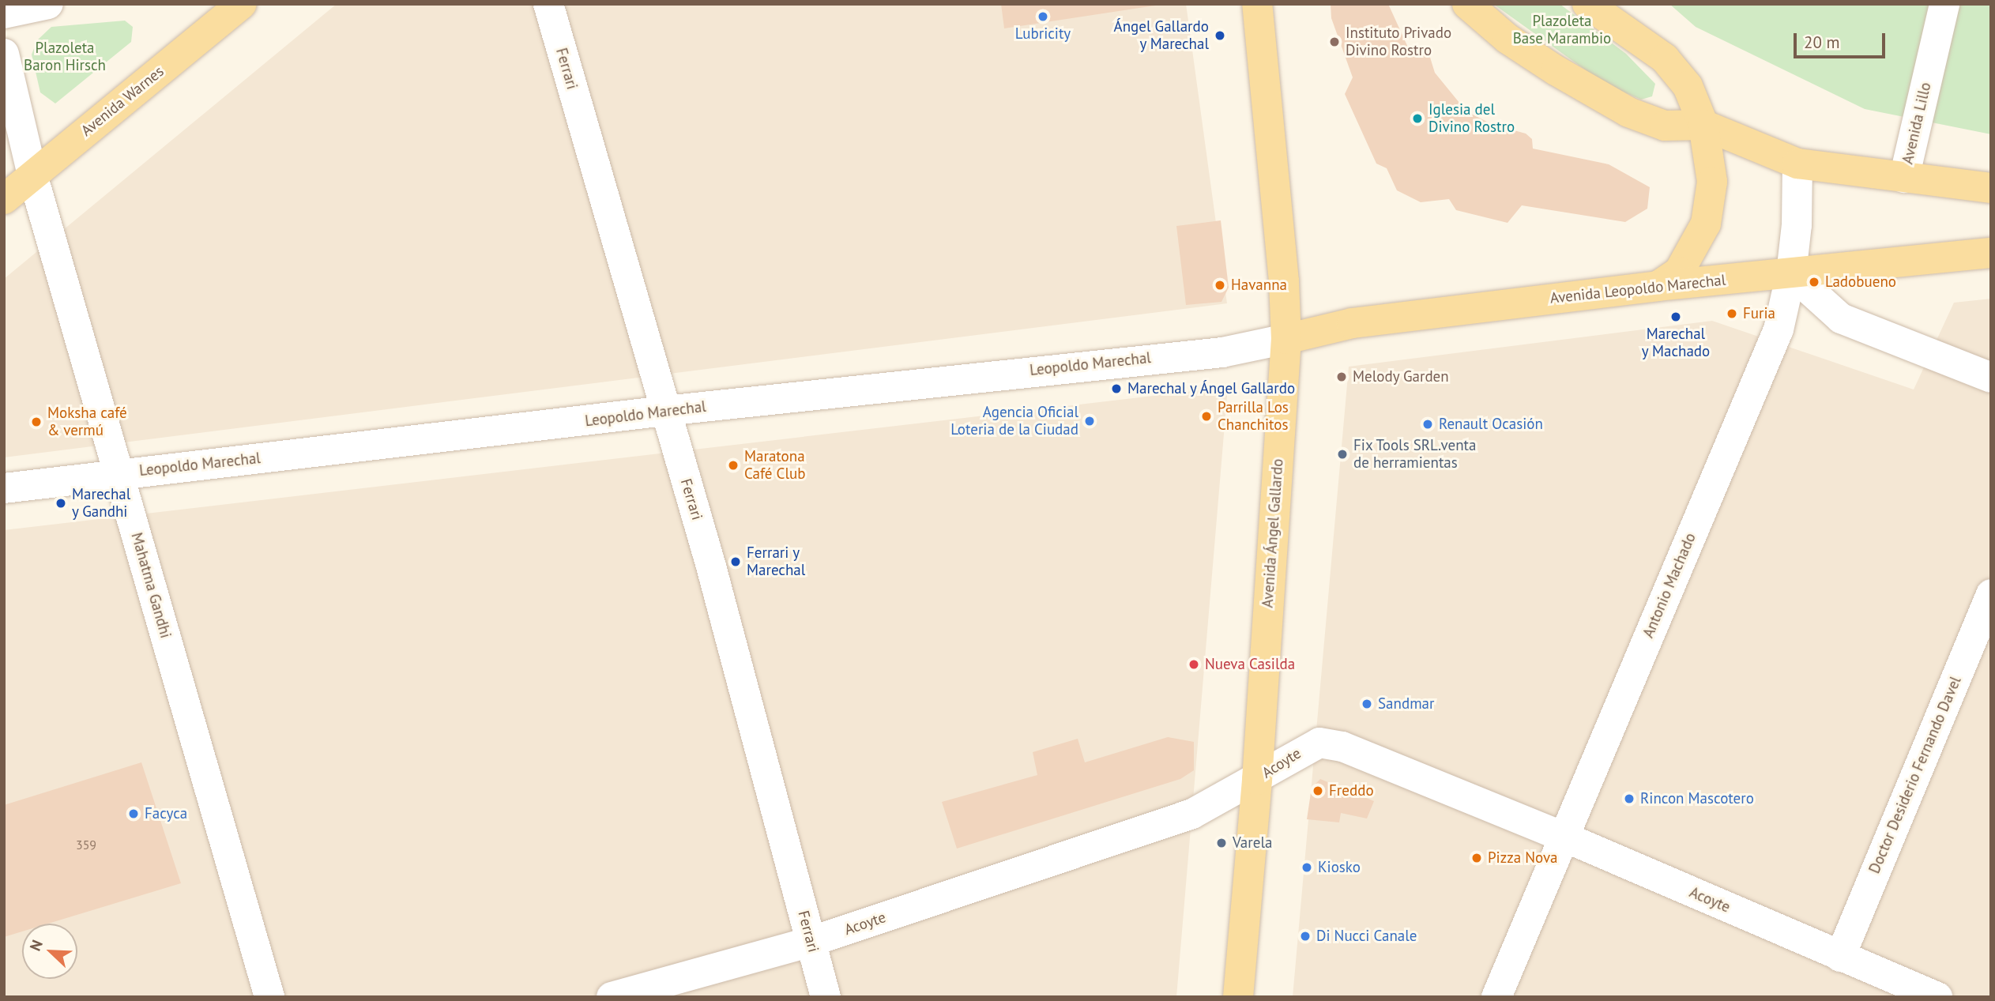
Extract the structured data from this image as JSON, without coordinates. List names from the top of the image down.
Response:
{
  "streets": {
    "main road": ["Avenida Warnes", "Avenida Leopoldo Marechal", "Avenida Ángel Gallardo"],
    "street": [
      "Ferrari",
      "Avenida Lillo",
      "Leopoldo Marechal",
      "Mahatma Gandhi",
      "Antonio Machado",
      "Acoyte",
      "Doctor Desiderio Fernando Davel"
    ]
  },
  "crossings": [
    ["Ferrari", "Leopoldo Marechal"],
    ["Ferrari", "Acoyte"],
    ["Avenida Warnes", "Mahatma Gandhi"],
    ["Avenida Leopoldo Marechal", "Leopoldo Marechal"],
    ["Avenida Leopoldo Marechal", "Avenida Ángel Gallardo"],
    ["Avenida Leopoldo Marechal", "Antonio Machado"],
    ["Leopoldo Marechal", "Avenida Ángel Gallardo"],
    ["Leopoldo Marechal", "Mahatma Gandhi"],
    ["Avenida Ángel Gallardo", "Acoyte"],
    ["Antonio Machado", "Acoyte"],
    ["Acoyte", "Doctor Desiderio Fernando Davel"]
  ],
  "parks": ["Plazoleta Base Marambio", "Plazoleta Baron Hirsch"],
  "places": [
    "Lubricity",
    "Ángel Gallardo y Marechal",
    "Instituto Privado Divino Rostro",
    "Iglesia del Divino Rostro",
    "Ladobueno",
    "Havanna",
    "Furia",
    "Marechal y Machado",
    "Melody Garden",
    "Marechal y Ángel Gallardo",
    "Parrilla Los Chanchitos",
    "Agencia Oficial Loteria de la Ciudad",
    "Moksha café & vermú",
    "Renault Ocasión",
    "Fix Tools SRL.venta de herramientas",
    "Maratona Café Club",
    "Marechal y Gandhi",
    "Ferrari y Marechal",
    "Nueva Casilda",
    "Sandmar",
    "Freddo",
    "Rincon Mascotero",
    "Facyca",
    "Varela",
    "Pizza Nova",
    "Kiosko",
    "Di Nucci Canale"
  ],
  "house_numbers": ["359"],
  "scale_bar": "20 m",
  "north": "top left"
}
